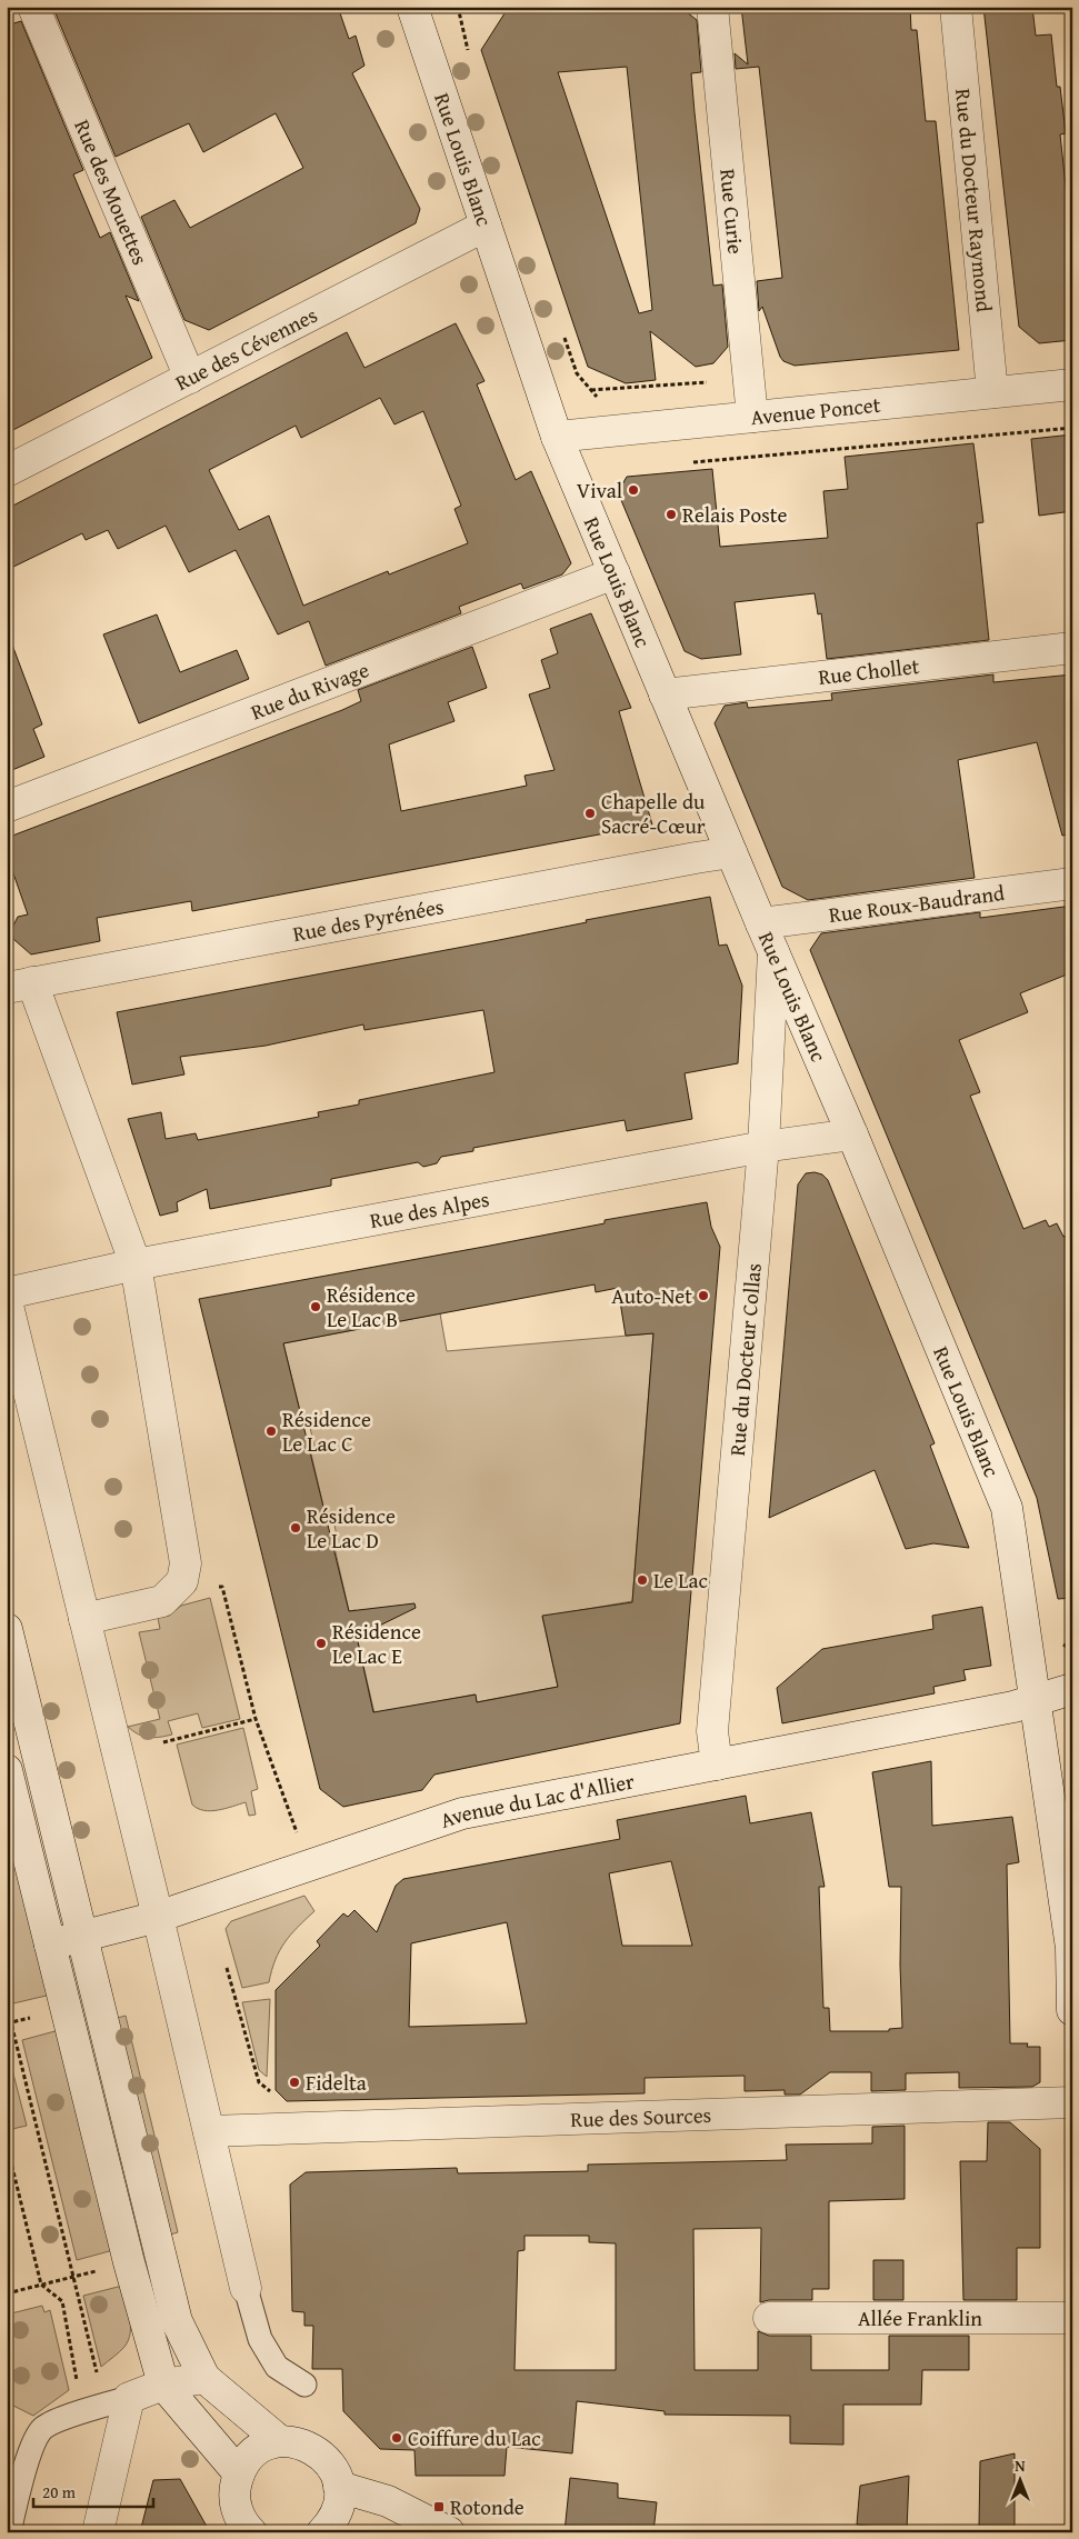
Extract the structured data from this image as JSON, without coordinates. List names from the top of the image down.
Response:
{
  "streets": {
    "street": [
      "Rue Louis Blanc",
      "Rue des Mouettes",
      "Rue du Docteur Raymond",
      "Rue Curie",
      "Rue des Cévennes",
      "Avenue Poncet",
      "Rue Chollet",
      "Rue du Rivage",
      "Rue Roux-Baudrand",
      "Rue des Pyrénées",
      "Rue des Alpes",
      "Rue du Docteur Collas",
      "Avenue du Lac d'Allier",
      "Rue des Sources",
      "Allée Franklin"
    ]
  },
  "crossings": [
    ["Rue Louis Blanc", "Rue des Cévennes"],
    ["Rue Louis Blanc", "Avenue Poncet"],
    ["Rue Louis Blanc", "Rue Chollet"],
    ["Rue Louis Blanc", "Rue du Rivage"],
    ["Rue Louis Blanc", "Rue Roux-Baudrand"],
    ["Rue Louis Blanc", "Rue des Pyrénées"],
    ["Rue Louis Blanc", "Rue des Alpes"],
    ["Rue Louis Blanc", "Rue du Docteur Collas"],
    ["Rue Louis Blanc", "Avenue du Lac d'Allier"],
    ["Rue des Mouettes", "Rue des Cévennes"],
    ["Rue du Docteur Raymond", "Avenue Poncet"],
    ["Rue Curie", "Avenue Poncet"],
    ["Rue des Alpes", "Rue du Docteur Collas"],
    ["Rue du Docteur Collas", "Avenue du Lac d'Allier"]
  ],
  "places": {
    "other": [
      "Vival",
      "Relais Poste",
      "Chapelle du Sacré-Cœur",
      "Auto-Net",
      "Résidence Le Lac B",
      "Résidence Le Lac C",
      "Résidence Le Lac D",
      "Le Lac",
      "Résidence Le Lac E",
      "Fidelta",
      "Coiffure du Lac"
    ],
    "transit": ["Rotonde"]
  },
  "scale_bar": "20 m",
  "north": "top"
}
